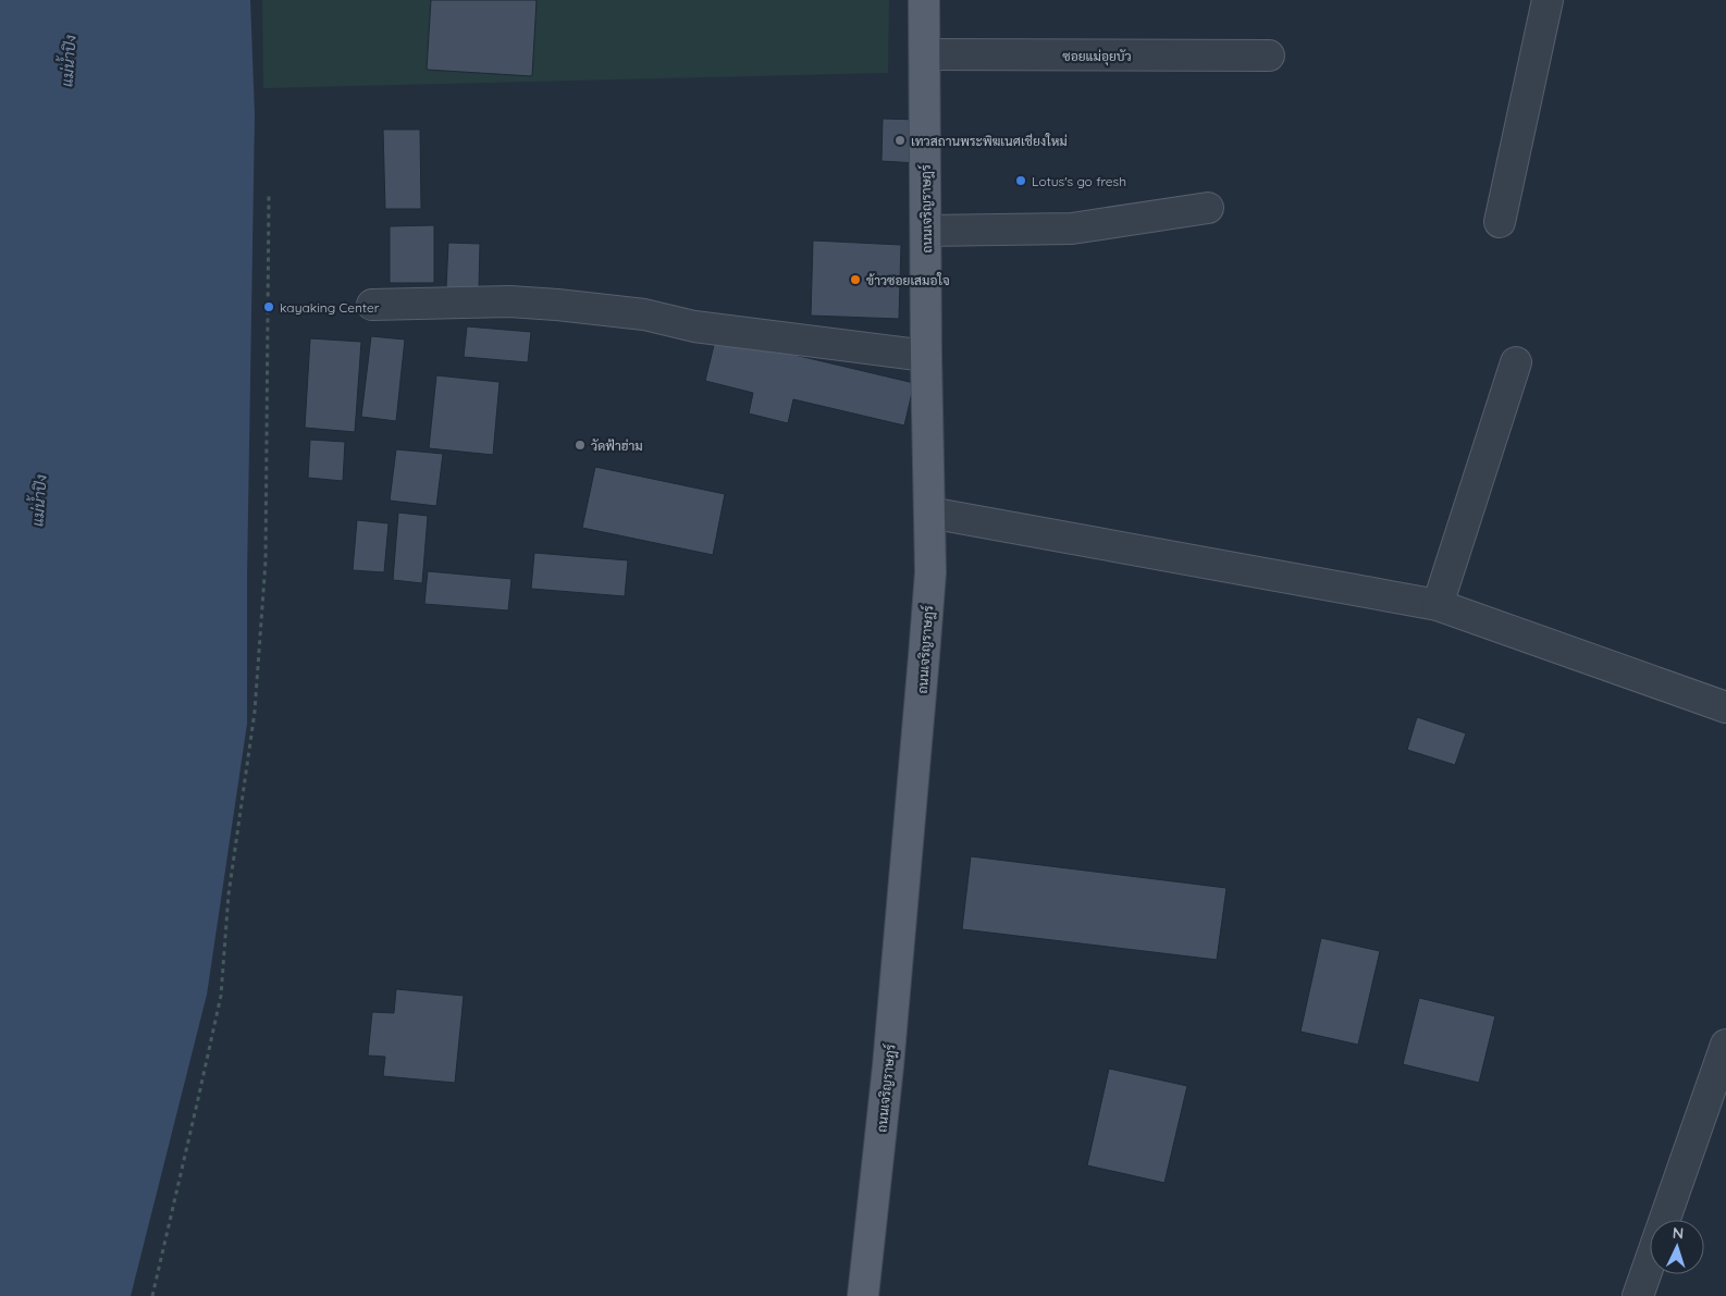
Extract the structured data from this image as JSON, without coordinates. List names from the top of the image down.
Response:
{
  "streets": {
    "main road": ["ถนนเจริญราษฎร์"],
    "street": ["ซอยแม่อุยบัว"]
  },
  "crossings": [
    ["ซอยแม่อุยบัว", "ถนนเจริญราษฎร์"]
  ],
  "water": ["แม่น้ำปิง"],
  "places": [
    "เทวสถานพระพิฆเนศเชียงใหม่",
    "Lotus's go fresh",
    "ข้าวซอยเสมอใจ",
    "kayaking Center",
    "วัดฟ้าฮ่าม"
  ],
  "north": "top"
}
